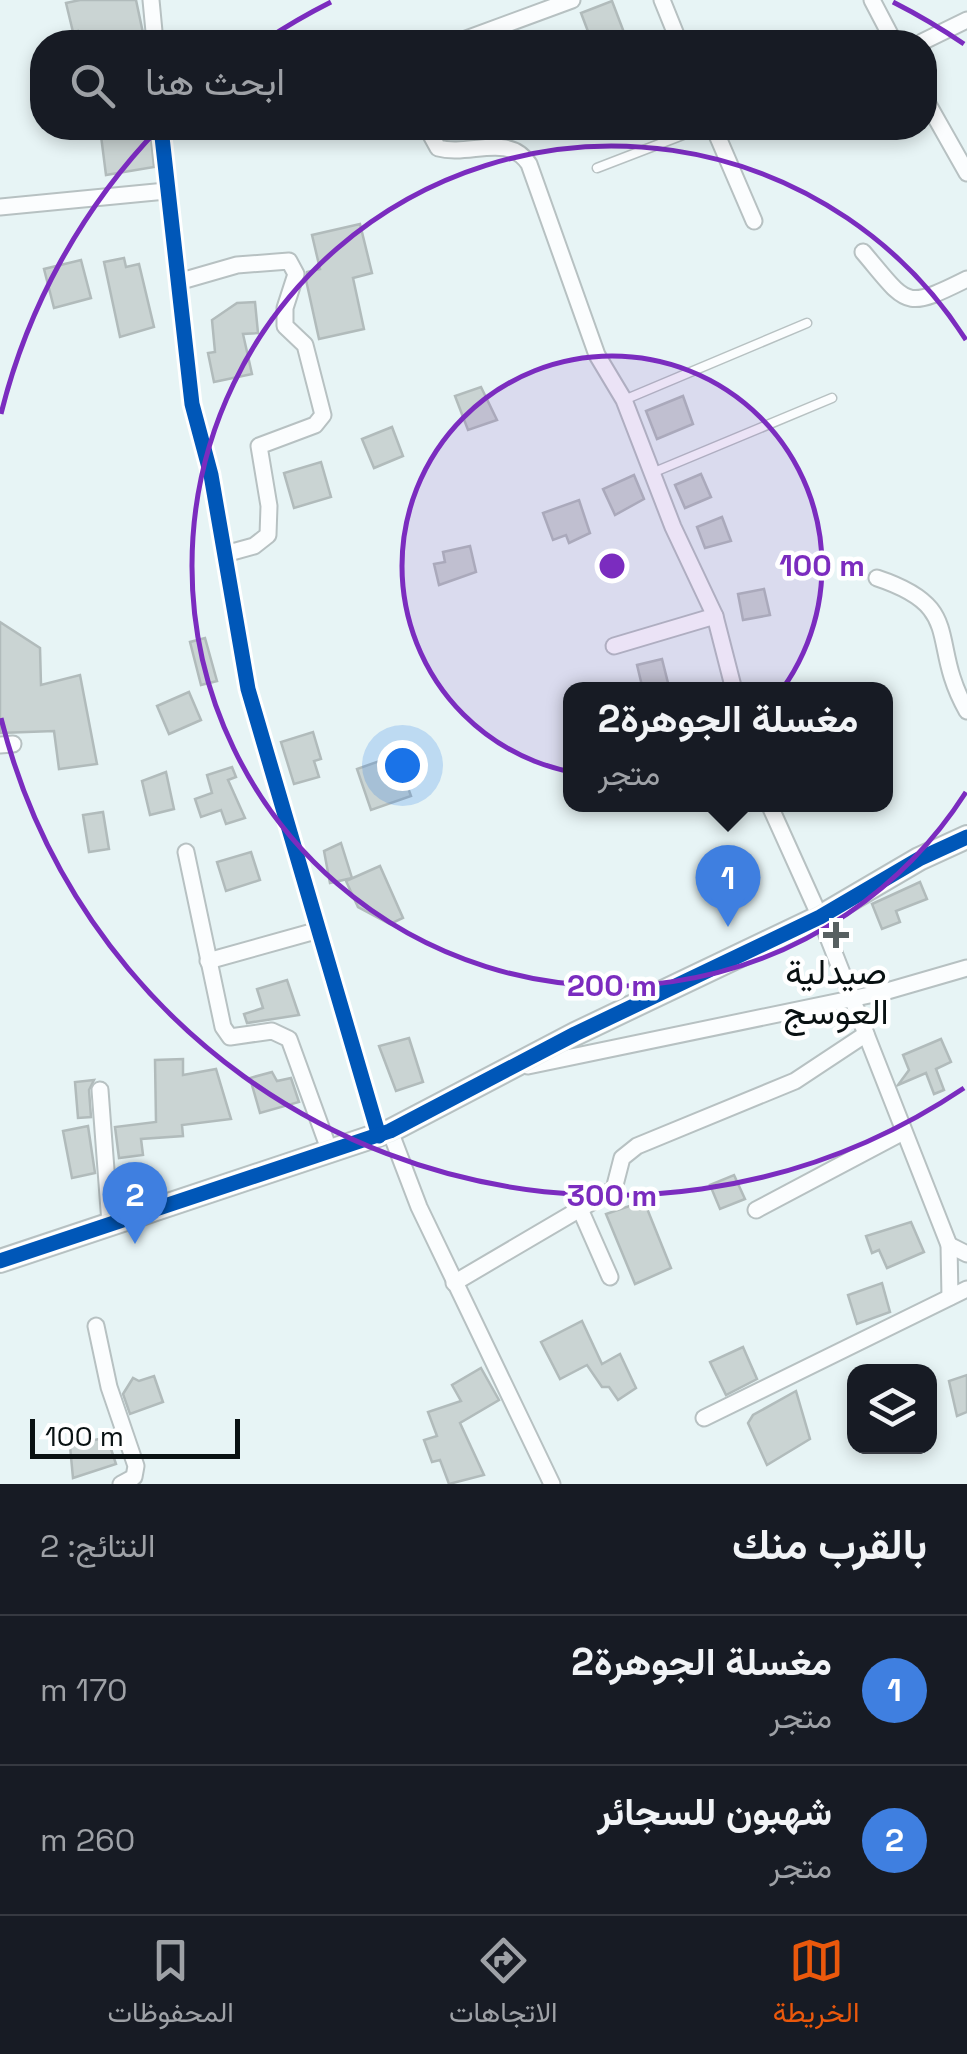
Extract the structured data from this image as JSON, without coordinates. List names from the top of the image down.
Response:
{
  "places": {
    "health": ["صيدلية العوسج"]
  },
  "scale_bar": "100 m",
  "page": {
    "search": "ابحث هنا",
    "popup": ["مغسلة الجوهرة2", "متجر"],
    "pins": ["1", "2"],
    "scale": "100 m",
    "heading": ["بالقرب منك", "النتائج: 2"],
    "list": [
      {
        "mark": "1",
        "name": "مغسلة الجوهرة2",
        "note": "متجر",
        "value": "170 m"
      },
      {
        "mark": "2",
        "name": "شهبون للسجائر",
        "note": "متجر",
        "value": "260 m"
      }
    ],
    "nav": ["الخريطة", "الاتجاهات", "المحفوظات"]
  },
  "rings": ["100 m", "200 m", "300 m"]
}
